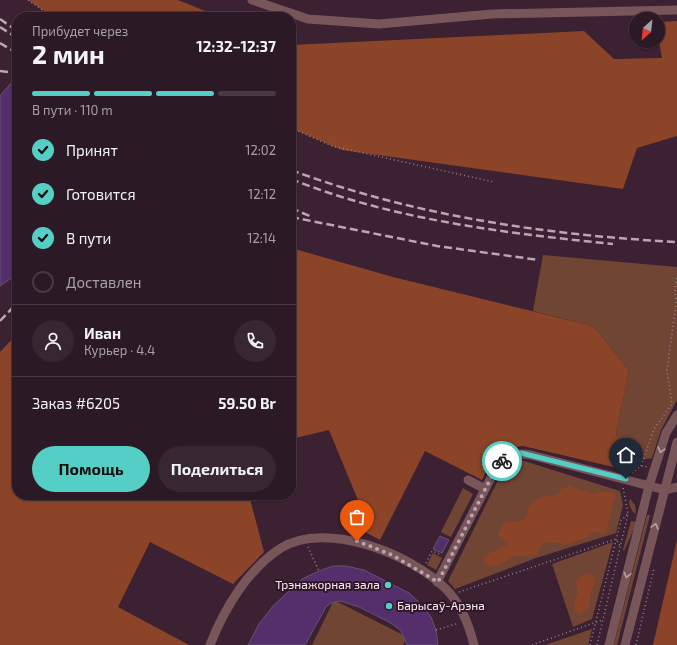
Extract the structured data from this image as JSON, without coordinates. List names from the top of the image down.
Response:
{
  "places": ["Трэнажорная зала", "Барысаў-Арэна"],
  "north": "bottom left",
  "page": {
    "heading": ["2 мин", "Прибудет через", "12:32–12:37"],
    "panel": [
      "Иван",
      "Курьер · 4.4",
      "Заказ #6205",
      "59.50 Br"
    ],
    "bar": "В пути · 110 m",
    "list": [
      ["Принят", "12:02"],
      ["Готовится", "12:12"],
      ["В пути", "12:14"],
      "Доставлен"
    ],
    "buttons": ["Помощь", "Поделиться"]
  }
}
